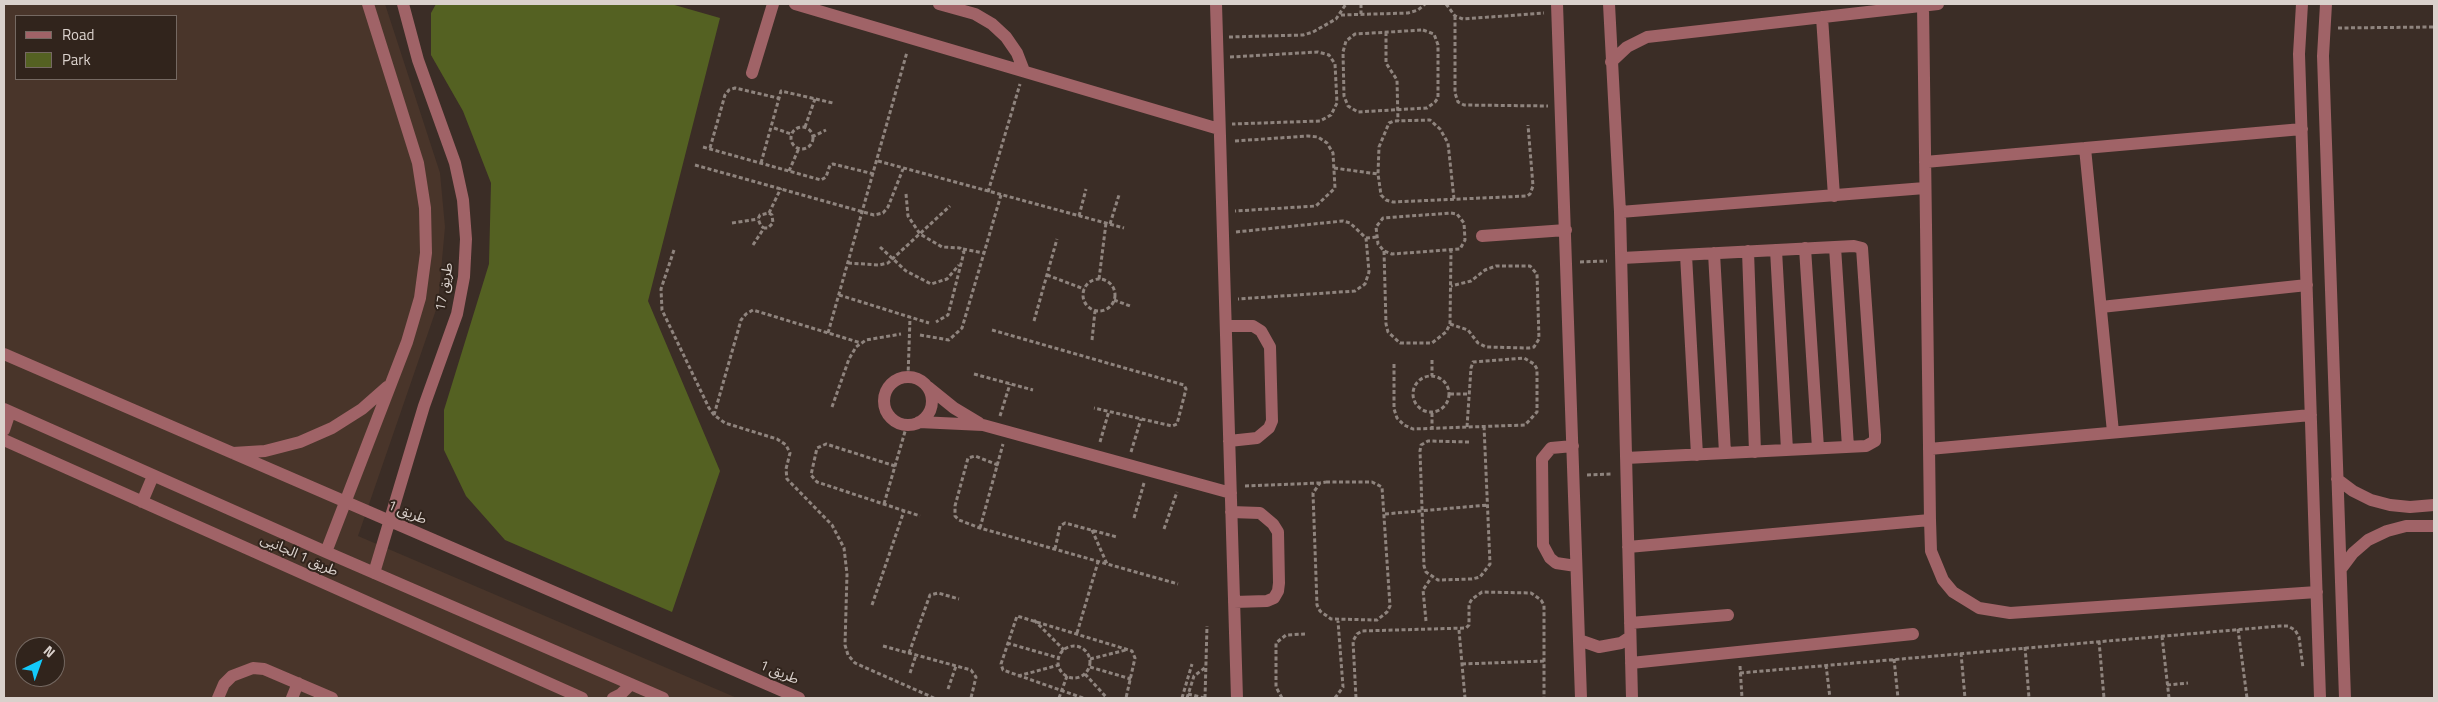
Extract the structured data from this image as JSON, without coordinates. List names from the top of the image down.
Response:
{
  "streets": {
    "street": ["طريق 17", "طريق 1", "طريق 1 الجانيى"]
  },
  "crossings": [
    ["طريق 17", "طريق 1"]
  ],
  "legend": ["Road", "Park"],
  "north": "top right"
}
